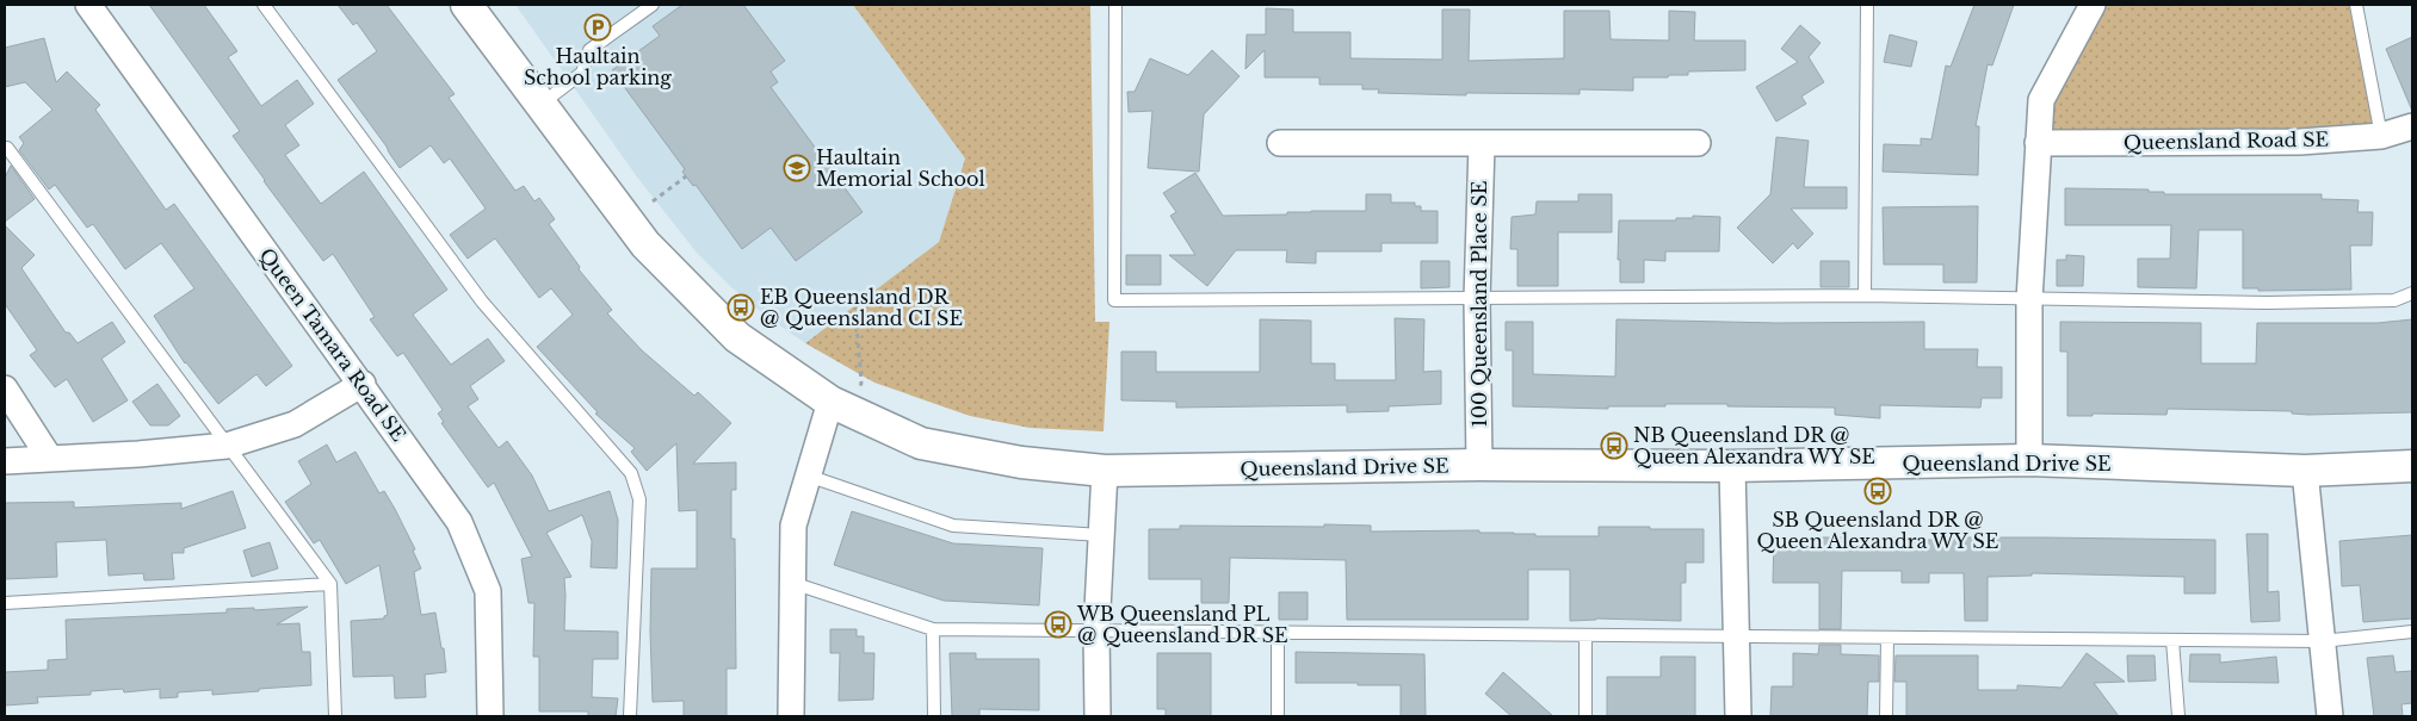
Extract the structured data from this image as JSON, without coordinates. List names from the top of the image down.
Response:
{
  "streets": {
    "street": [
      "Queensland Road SE",
      "100 Queensland Place SE",
      "Queen Tamara Road SE",
      "Queensland Drive SE"
    ]
  },
  "crossings": [
    ["100 Queensland Place SE", "Queensland Drive SE"]
  ],
  "places": {
    "parking": ["Haultain School parking"],
    "school or university": ["Haultain Memorial School"],
    "bus stop": [
      "EB Queensland DR @ Queensland CI SE",
      "NB Queensland DR @ Queen Alexandra WY SE",
      "SB Queensland DR @ Queen Alexandra WY SE",
      "WB Queensland PL @ Queensland DR SE"
    ]
  }
}
